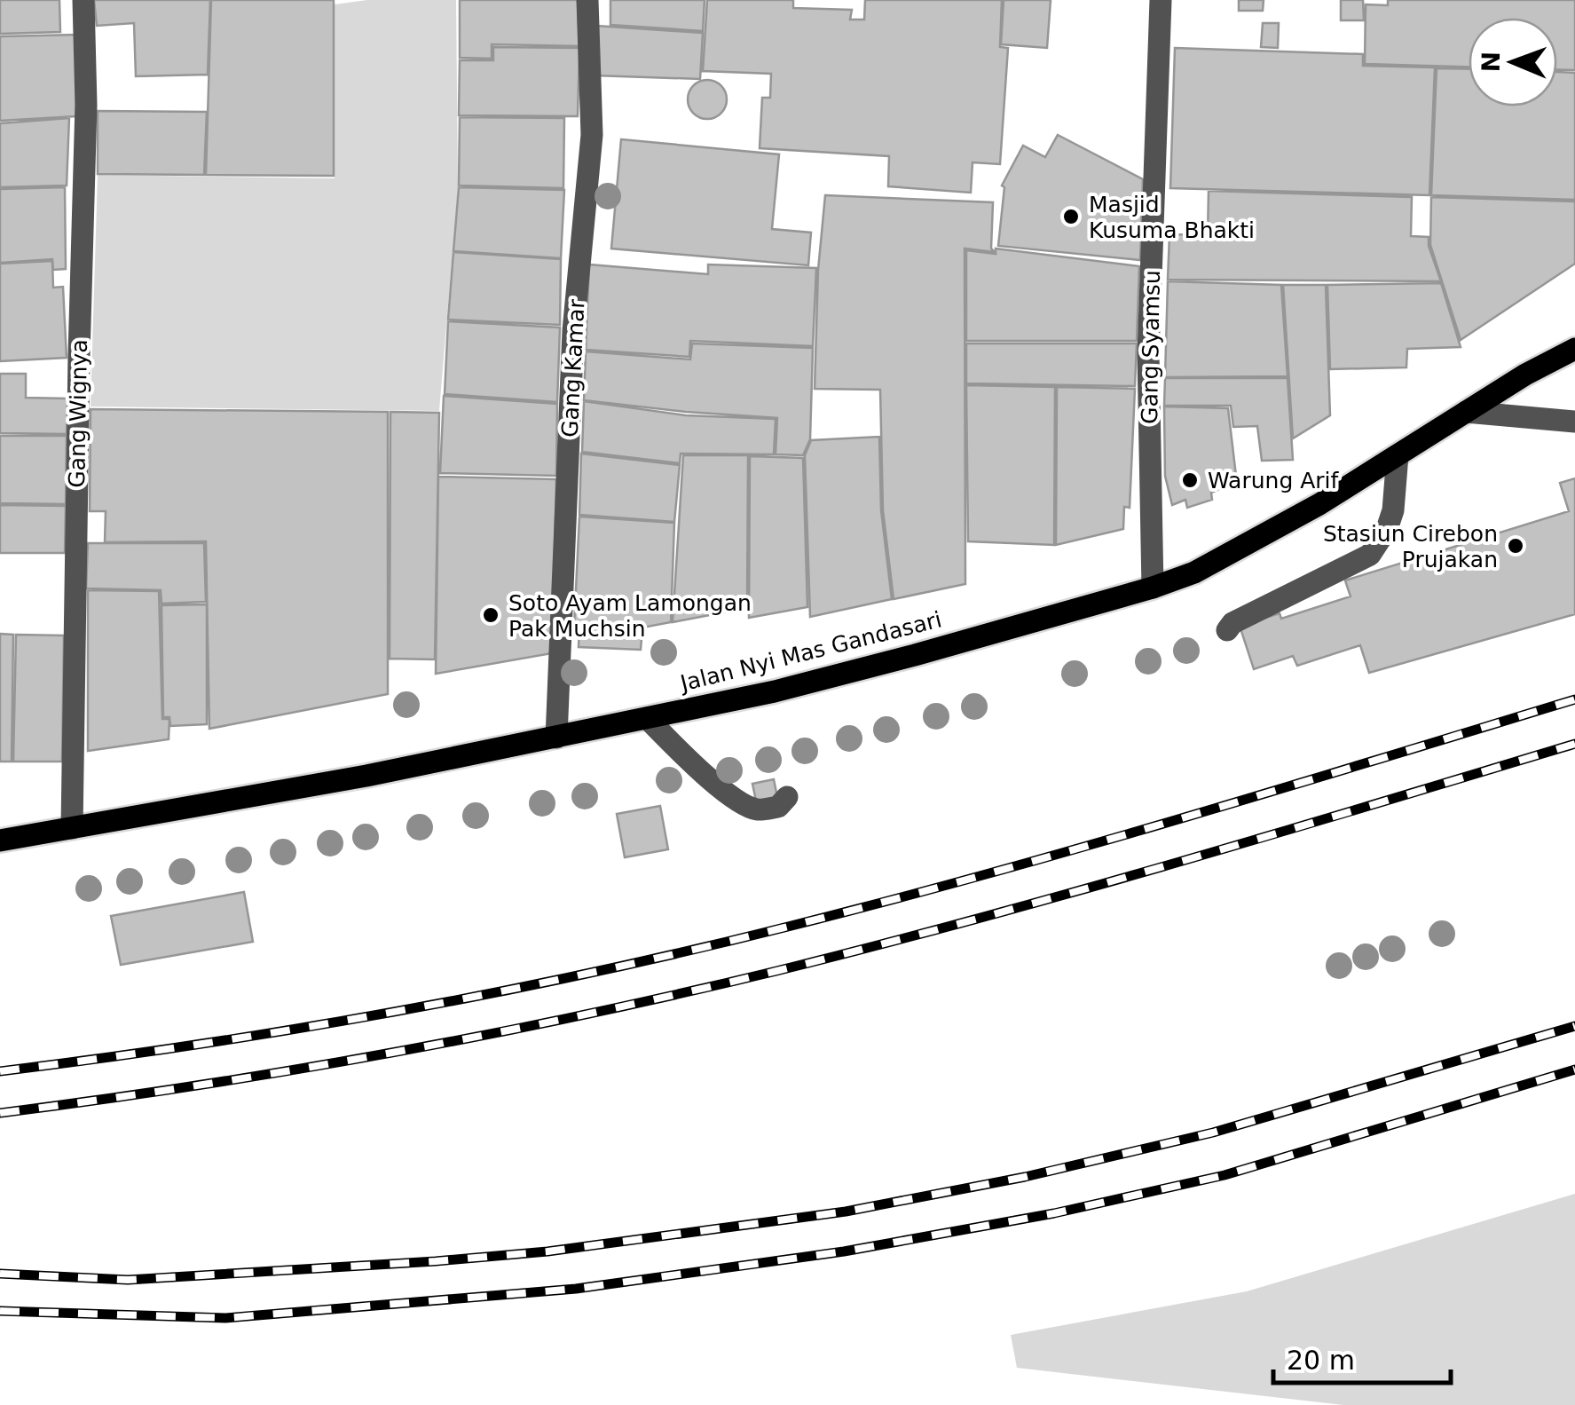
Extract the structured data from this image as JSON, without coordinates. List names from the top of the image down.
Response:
{
  "streets": {
    "main road": ["Jalan Nyi Mas Gandasari"],
    "street": ["Gang Syamsu", "Gang Kamar", "Gang Wignya"]
  },
  "crossings": [
    ["Gang Syamsu", "Jalan Nyi Mas Gandasari"],
    ["Gang Kamar", "Jalan Nyi Mas Gandasari"],
    ["Gang Wignya", "Jalan Nyi Mas Gandasari"]
  ],
  "places": [
    "Masjid Kusuma Bhakti",
    "Warung Arif",
    "Stasiun Cirebon Prujakan",
    "Soto Ayam Lamongan Pak Muchsin"
  ],
  "scale_bar": "20 m",
  "north": "left"
}
